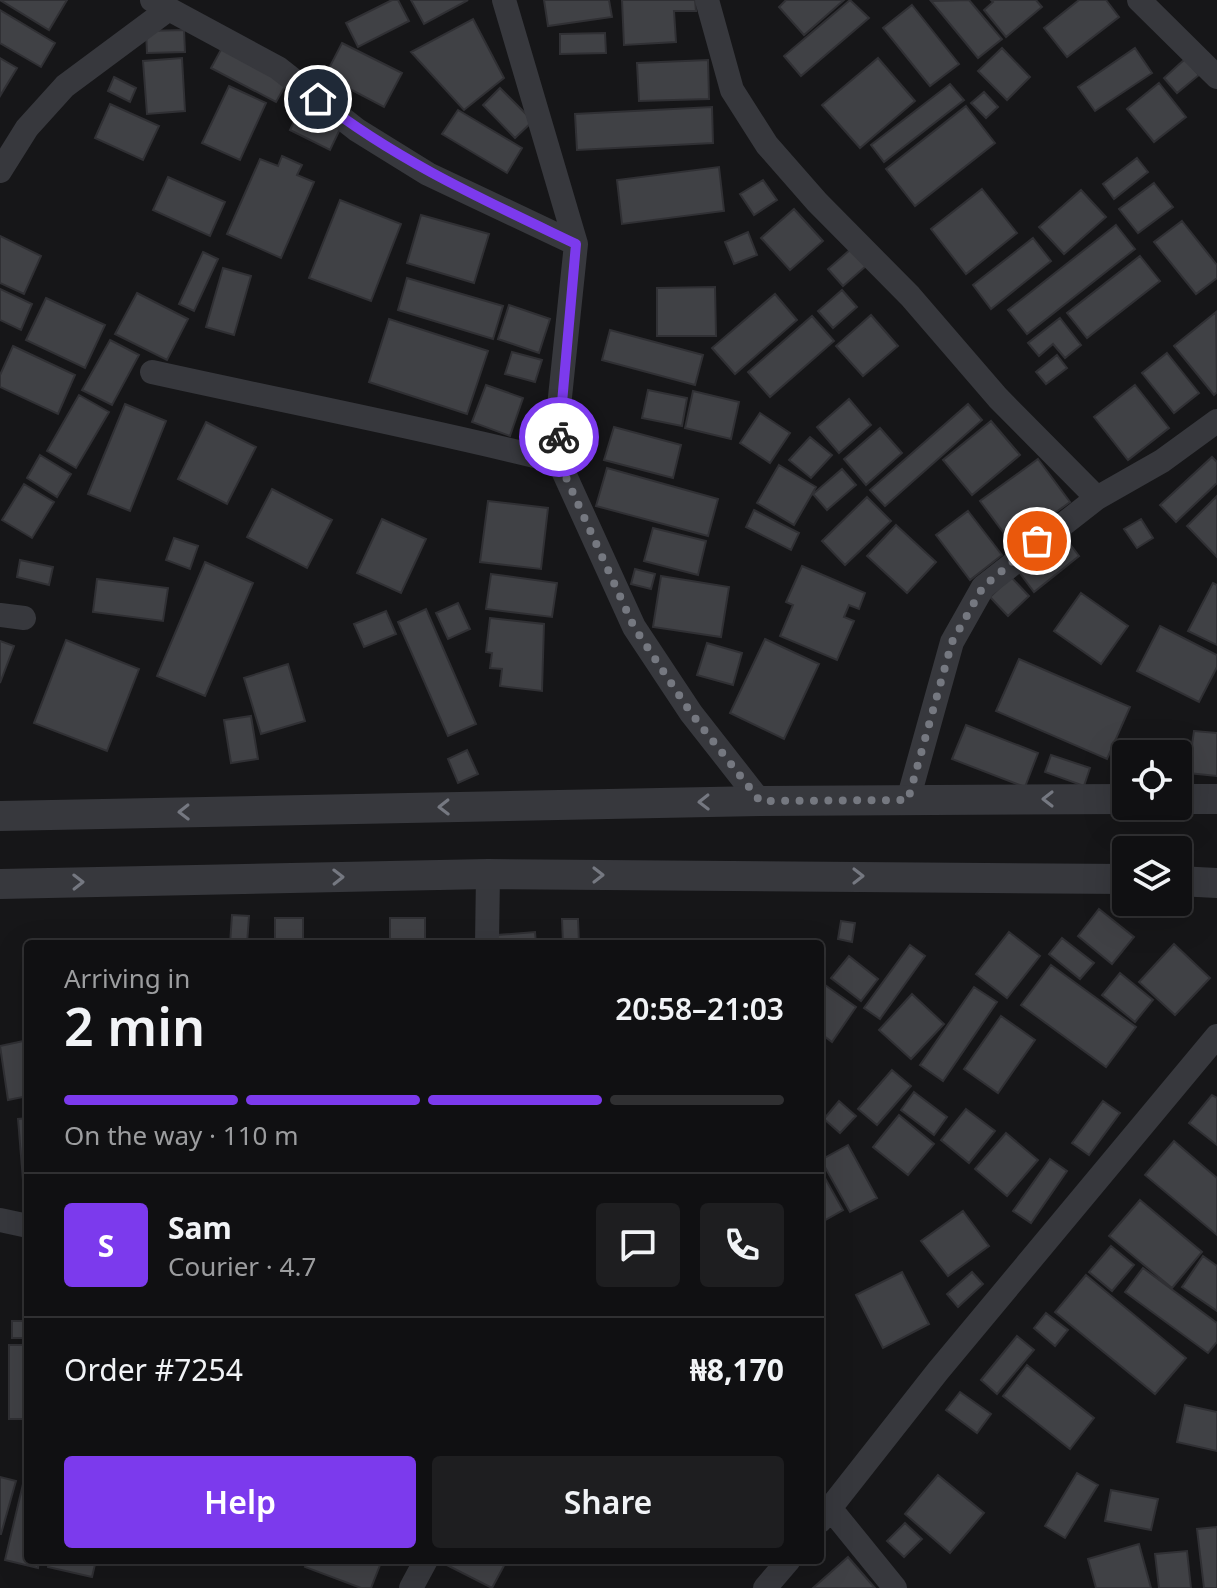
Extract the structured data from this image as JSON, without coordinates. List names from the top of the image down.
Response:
{
  "page": {
    "heading": ["2 min", "Arriving in", "20:58–21:03"],
    "panel": [
      "Sam",
      "Courier · 4.7",
      "Order #7254",
      "₦8,170"
    ],
    "bar": "On the way · 110 m",
    "round": "S",
    "buttons": ["Help", "Share"]
  }
}
